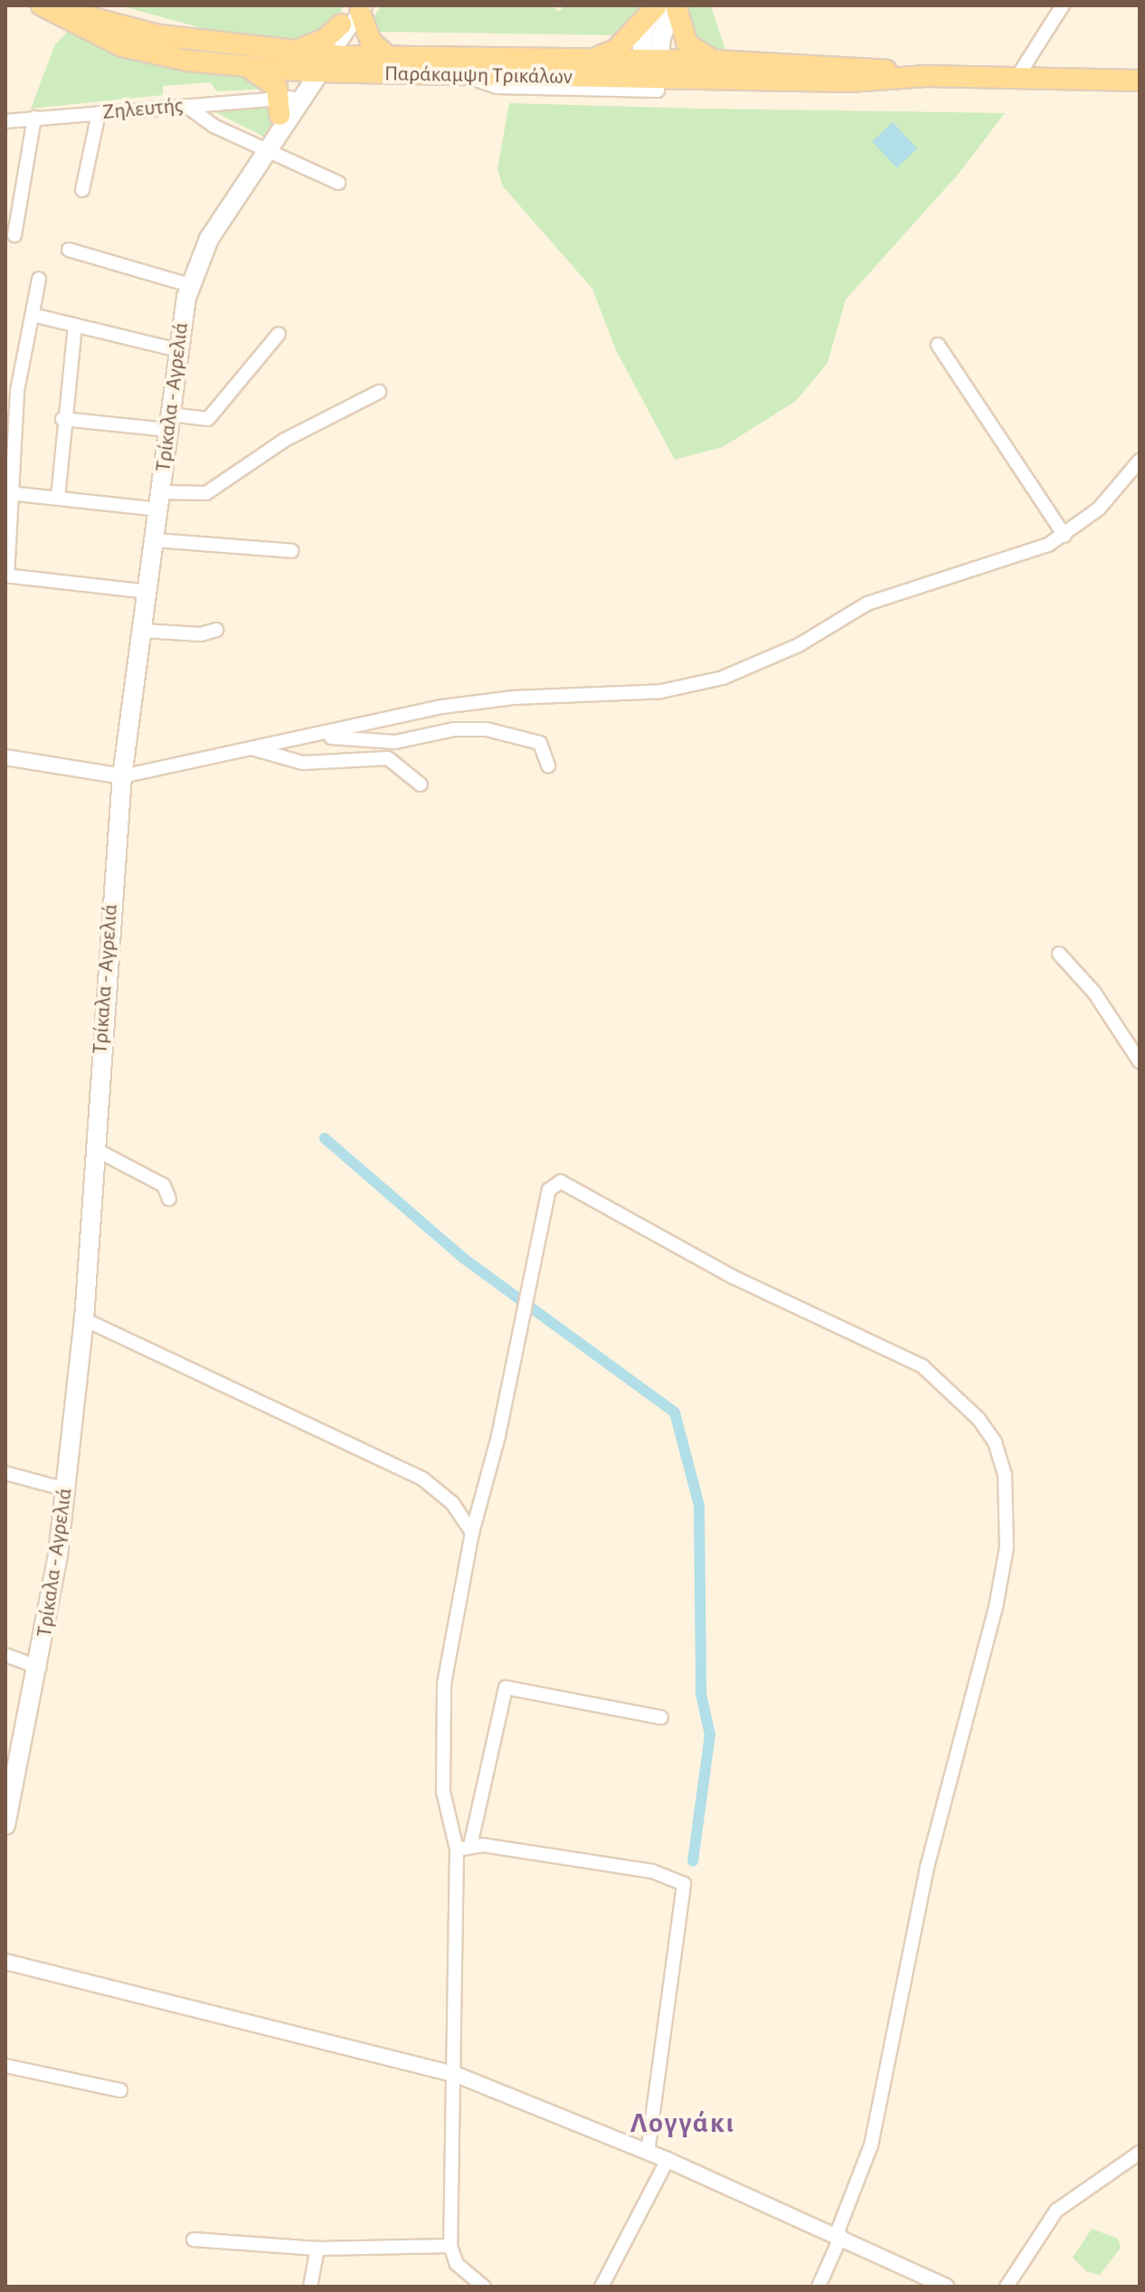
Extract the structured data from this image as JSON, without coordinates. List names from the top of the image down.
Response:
{
  "streets": {
    "main road": ["Παράκαμψη Τρικάλων", "Τρίκαλα - Αγρελιά"],
    "street": ["Ζηλευτής"]
  },
  "crossings": [
    ["Παράκαμψη Τρικάλων", "Τρίκαλα - Αγρελιά"],
    ["Ζηλευτής", "Τρίκαλα - Αγρελιά"]
  ],
  "districts": ["Λογγάκι"]
}
